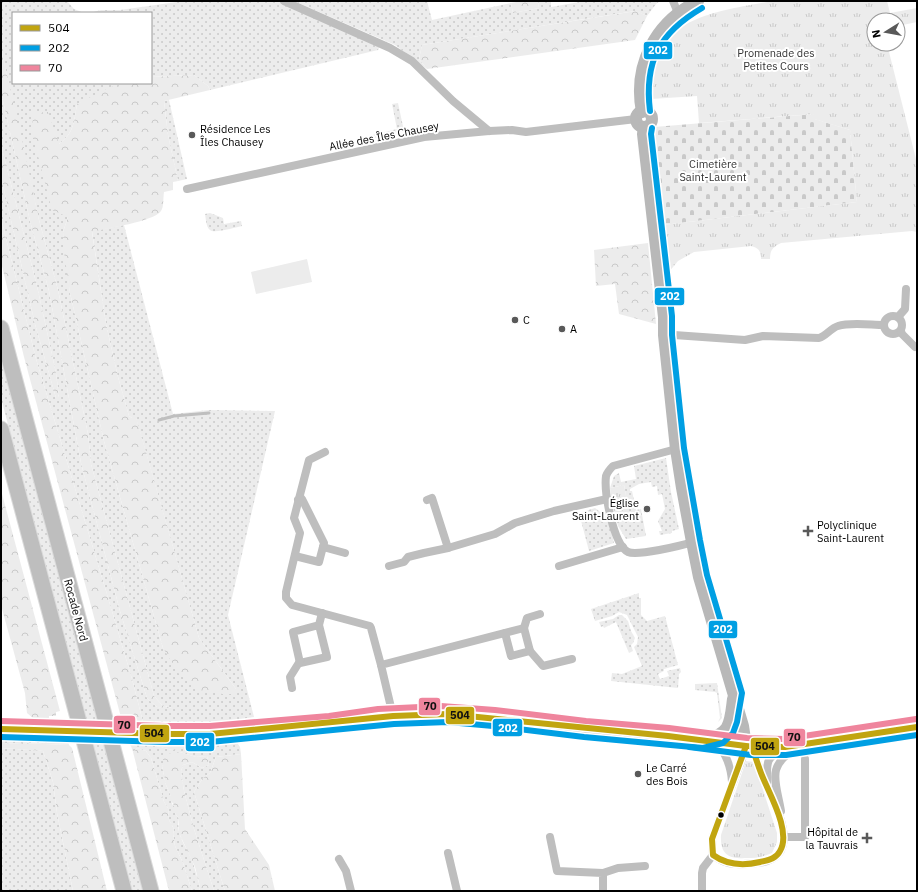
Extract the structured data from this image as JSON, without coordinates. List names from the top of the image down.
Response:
{
  "streets": {
    "highway": ["Rocade Nord"],
    "street": ["Allée des Îles Chausey"]
  },
  "parks": ["Promenade des Petites Cours", "Cimetière Saint-Laurent"],
  "places": {
    "other": [
      "Résidence Les Îles Chausey",
      "C",
      "A",
      "Église Saint-Laurent",
      "Le Carré des Bois"
    ],
    "health": ["Polyclinique Saint-Laurent", "Hôpital de la Tauvrais"]
  },
  "lines": ["transit line 202", "transit line 70", "transit line 504"],
  "legend": ["504", "202", "70"],
  "north": "left"
}
